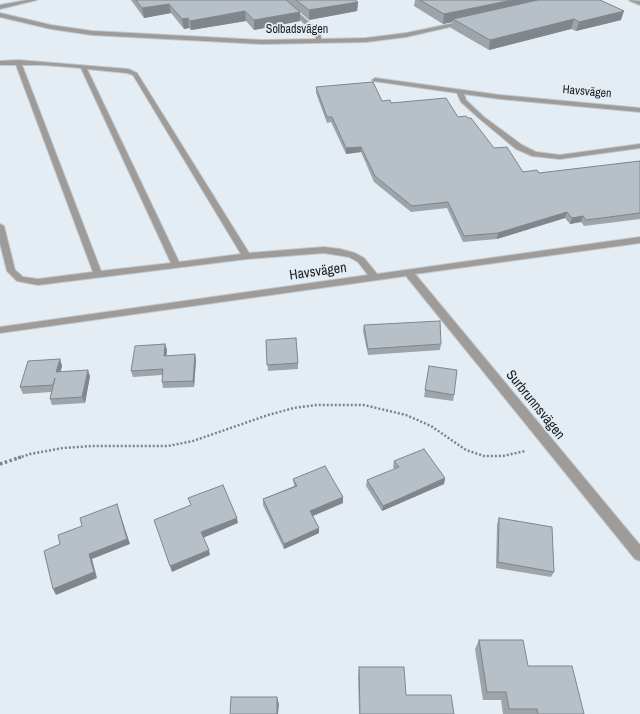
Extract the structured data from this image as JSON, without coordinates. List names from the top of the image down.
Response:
{
  "streets": {
    "street": ["Solbadsvägen", "Havsvägen", "Surbrunnsvägen"]
  },
  "crossings": [
    ["Havsvägen", "Surbrunnsvägen"]
  ]
}
